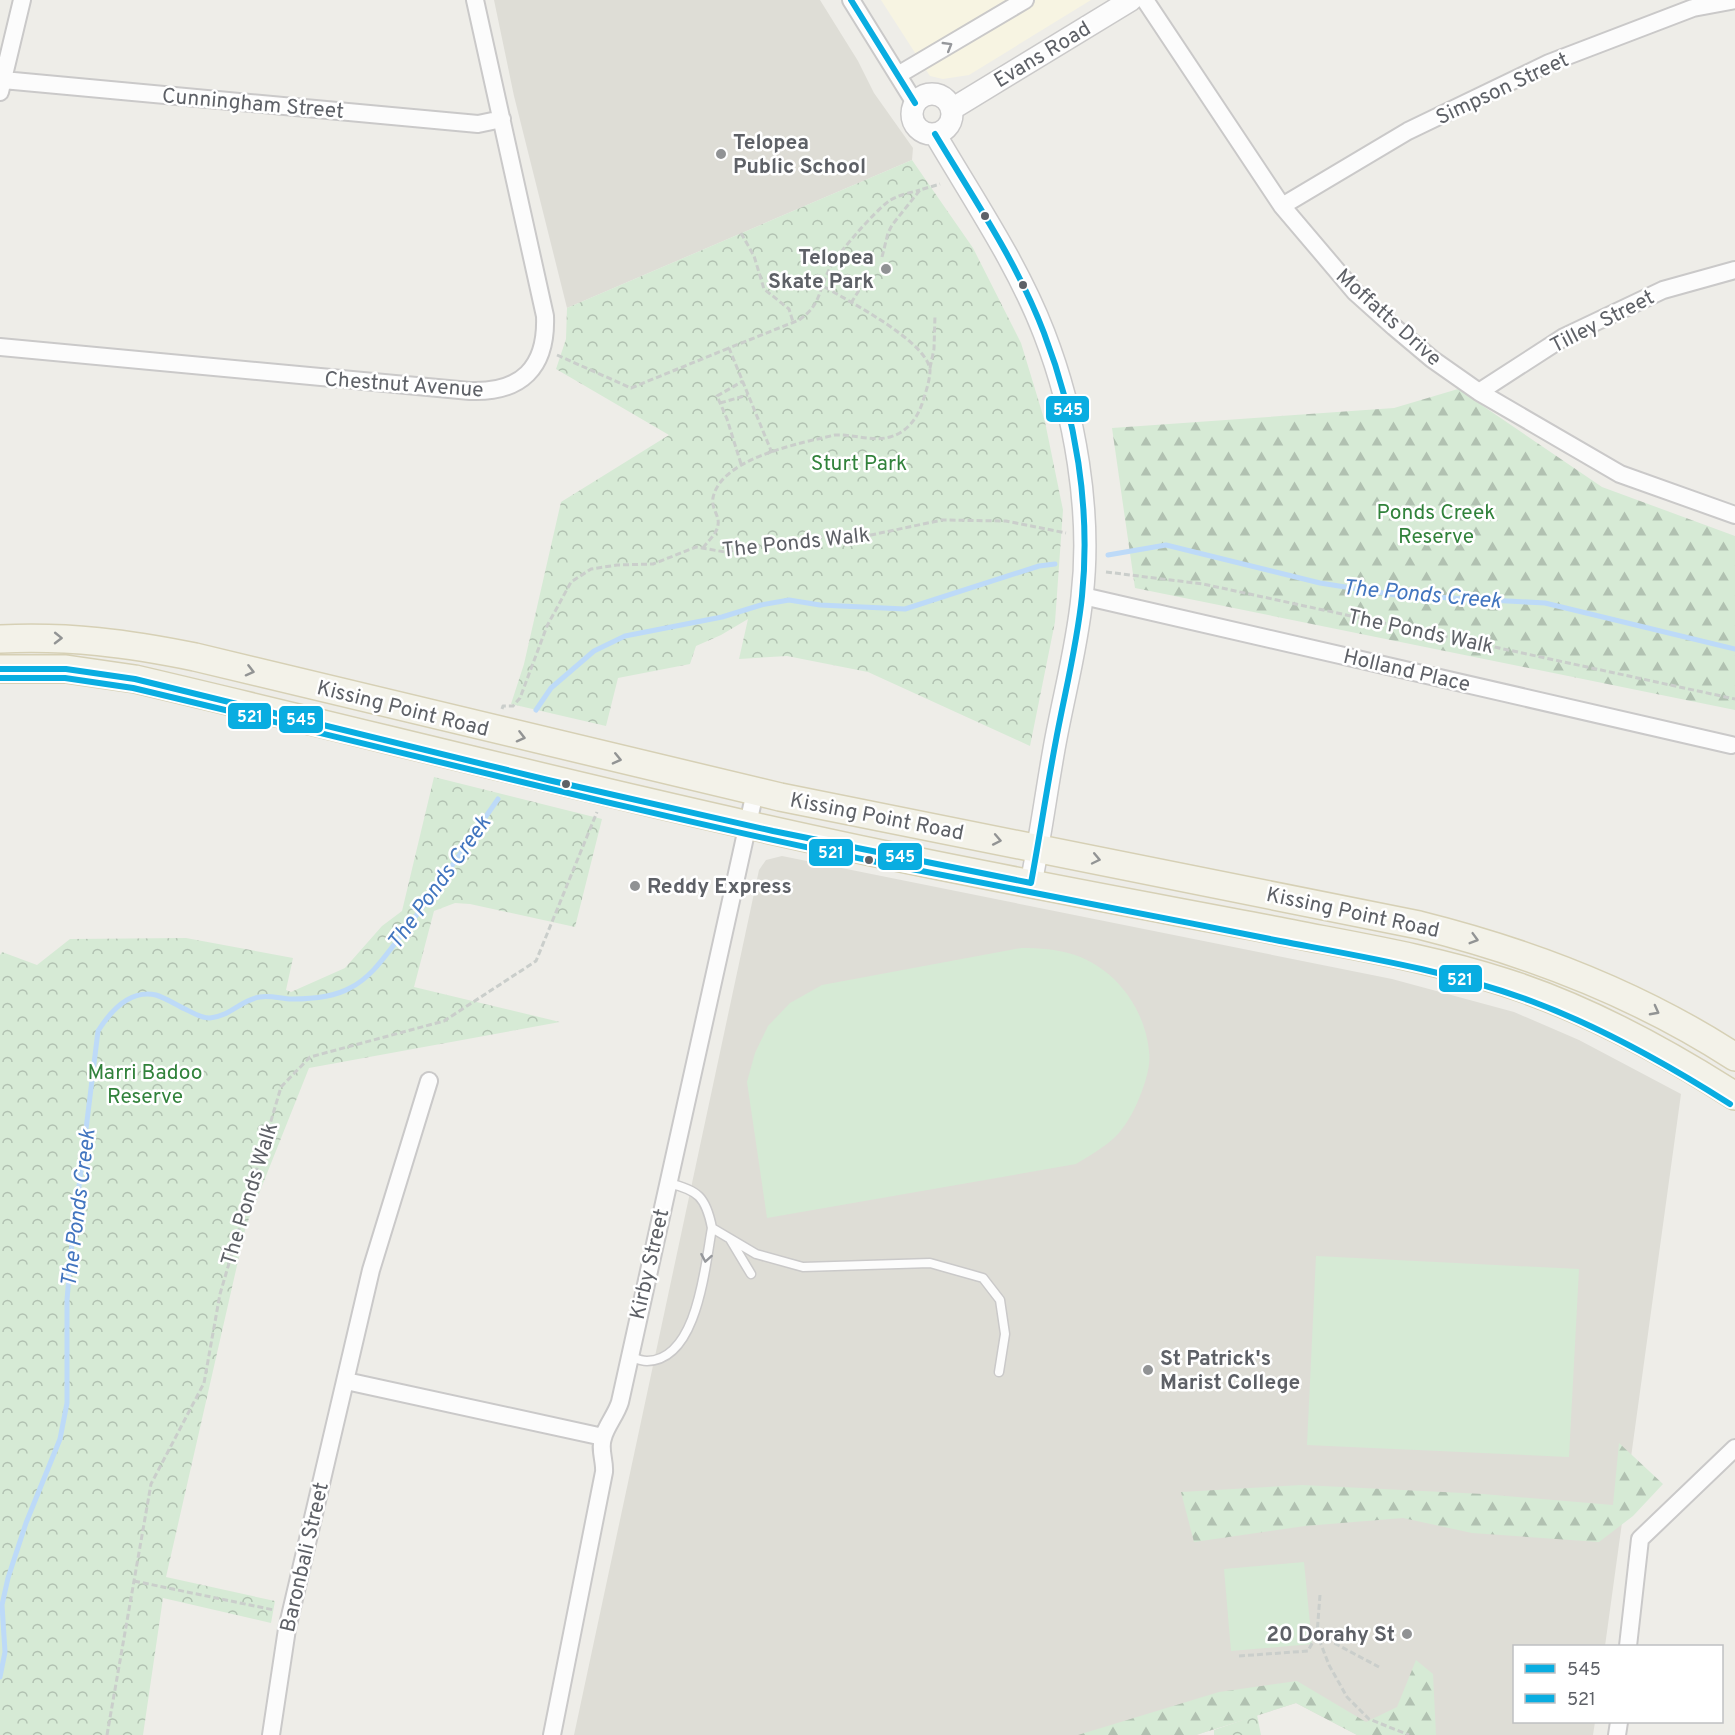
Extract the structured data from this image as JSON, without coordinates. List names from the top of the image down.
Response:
{
  "streets": {
    "main road": ["Kissing Point Road"],
    "street": [
      "Evans Road",
      "Simpson Street",
      "Cunningham Street",
      "Moffatts Drive",
      "Tilley Street",
      "Chestnut Avenue",
      "Holland Place",
      "Kirby Street",
      "Baronbali Street"
    ],
    "path": ["The Ponds Walk"]
  },
  "crossings": [
    ["Simpson Street", "Moffatts Drive"],
    ["Cunningham Street", "Chestnut Avenue"],
    ["Moffatts Drive", "Tilley Street"],
    ["Kissing Point Road", "Kirby Street"]
  ],
  "water": ["The Ponds Creek"],
  "parks": ["Sturt Park", "Ponds Creek Reserve", "Marri Badoo Reserve"],
  "places": [
    "Telopea Public School",
    "Telopea Skate Park",
    "Reddy Express",
    "St Patrick's Marist College",
    "20 Dorahy St"
  ],
  "lines": ["transit line 545", "transit line 521"],
  "legend": ["545", "521"]
}
